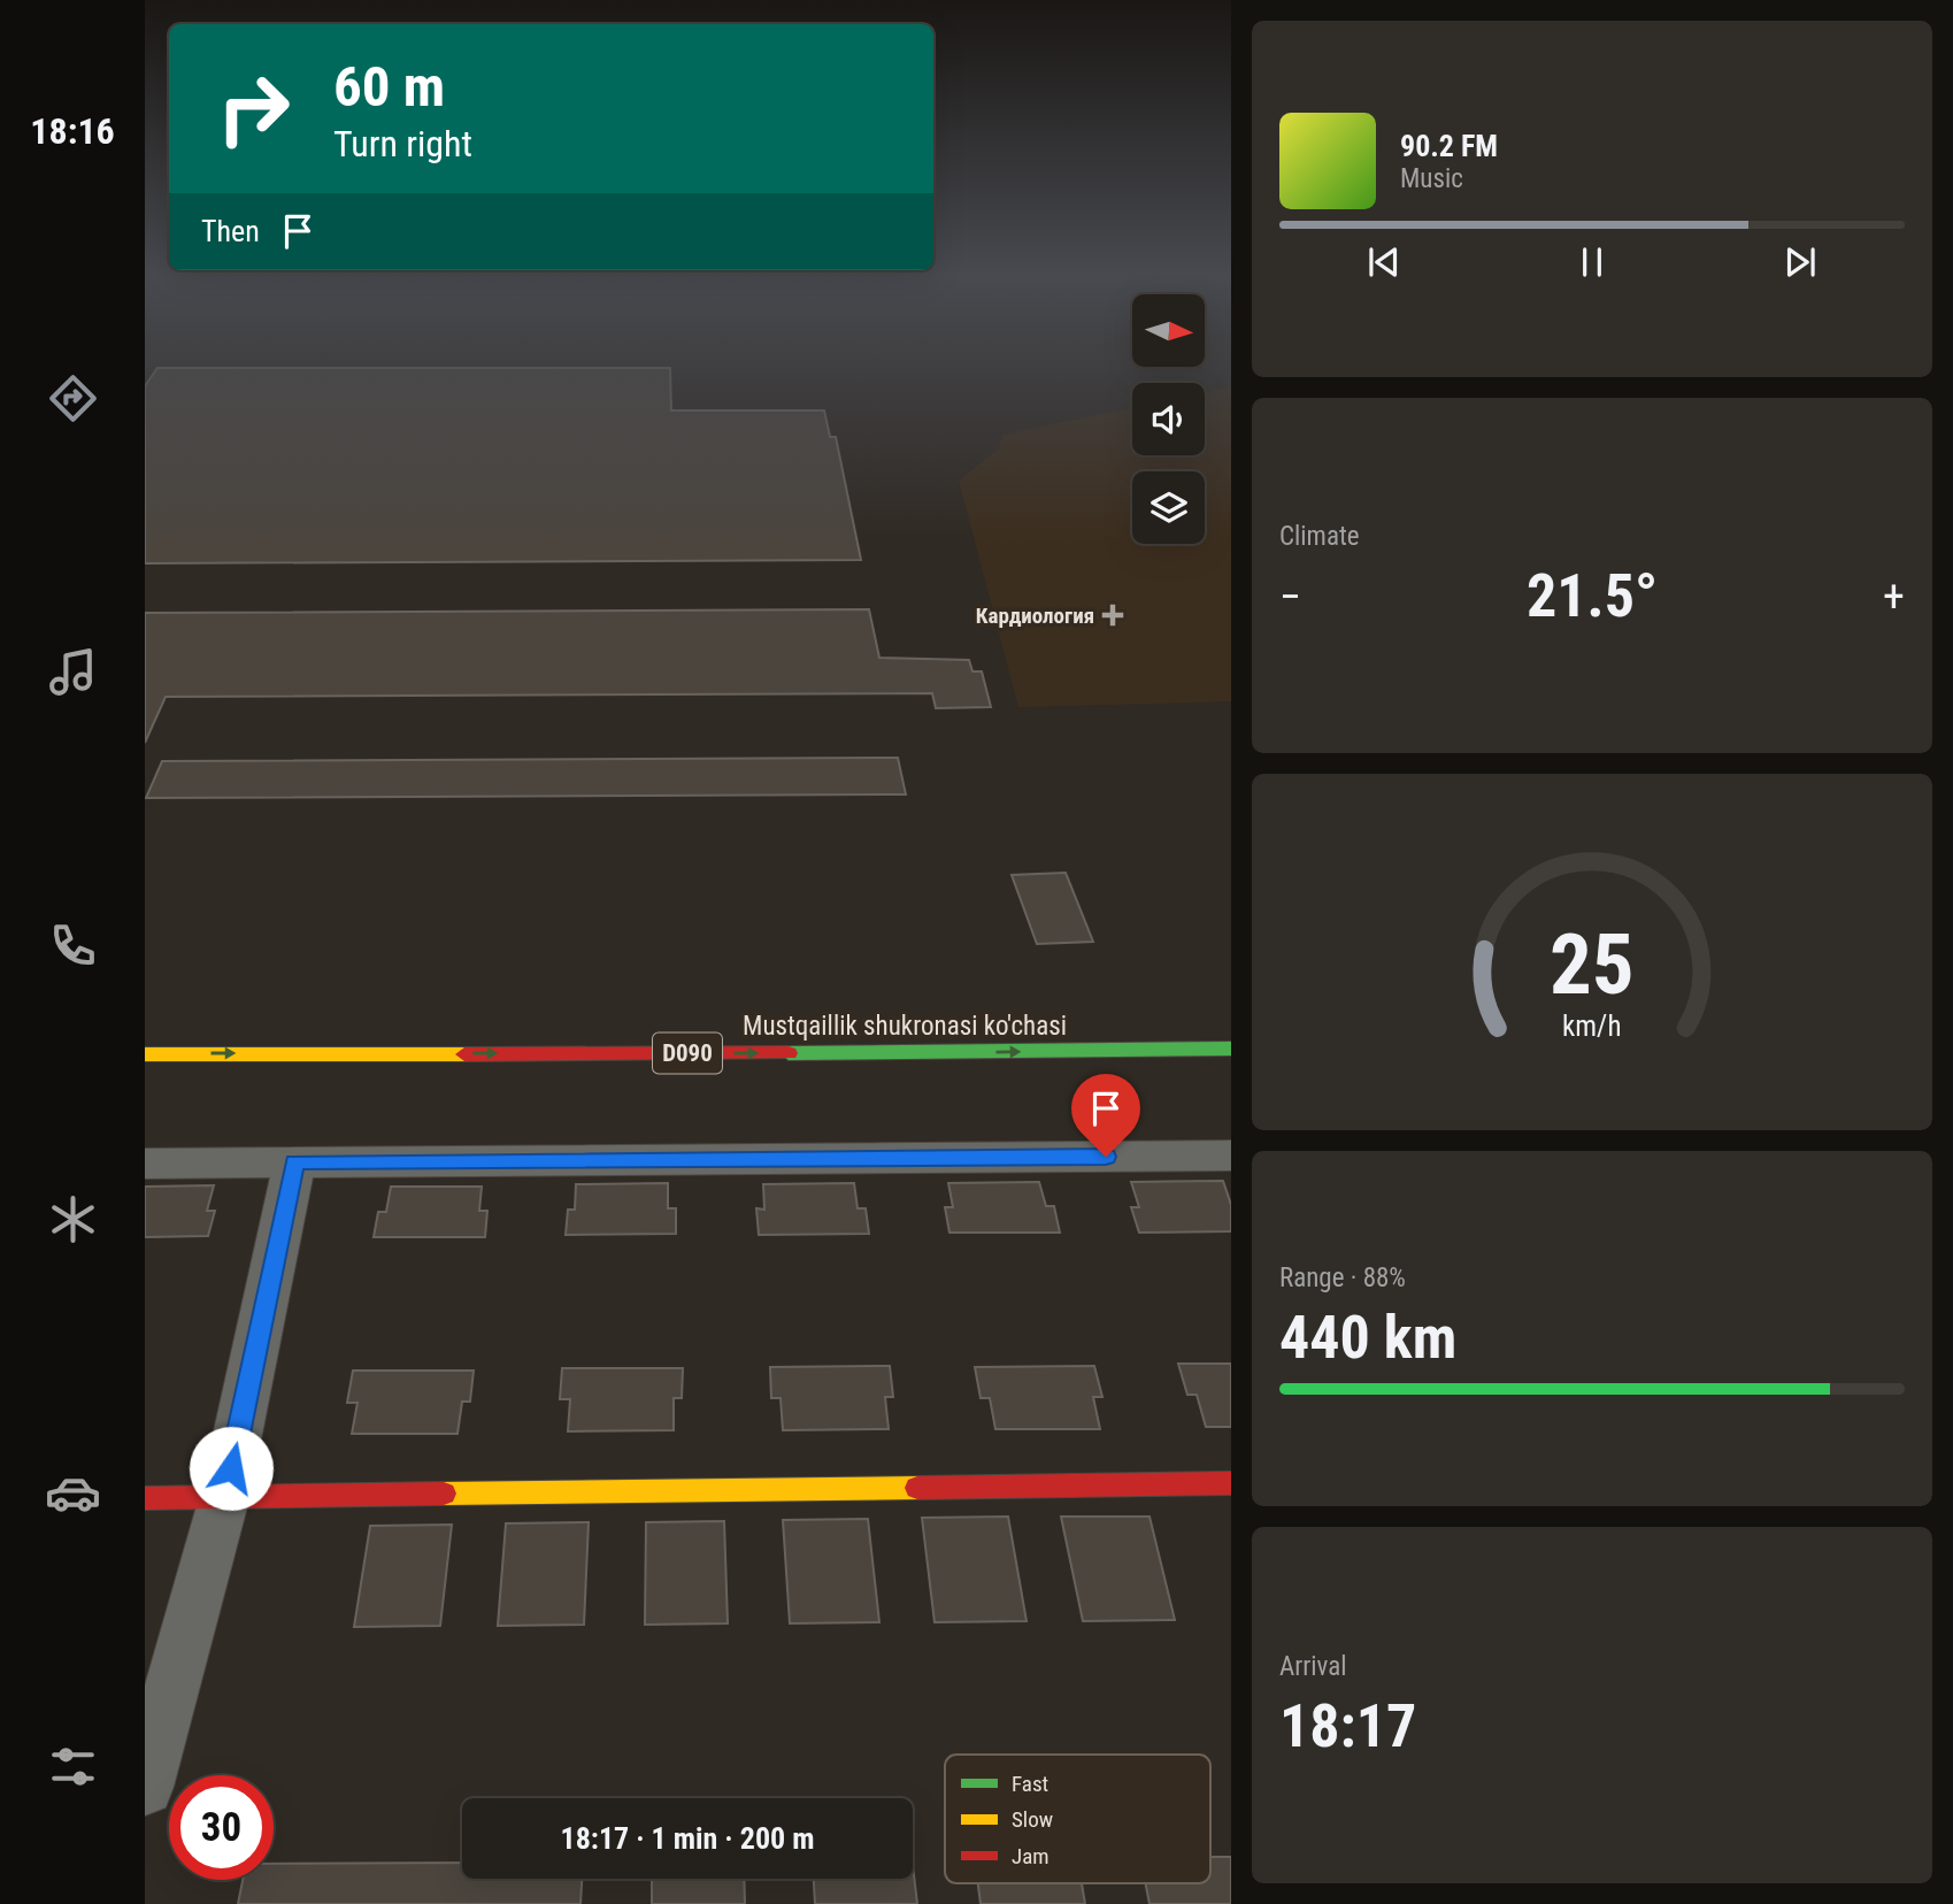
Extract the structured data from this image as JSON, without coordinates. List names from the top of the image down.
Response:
{
  "streets": {
    "main road": ["Mustqaillik shukronasi ko'chasi", "D090"]
  },
  "one_way": ["Mustqaillik shukronasi ko'chasi"],
  "places": {
    "health": ["Кардиология"]
  },
  "legend": ["Fast", "Slow", "Jam"],
  "north": "right",
  "page": {
    "tabs": "18:16",
    "turn": ["60 m", "Turn right"],
    "song": ["90.2 FM", "Music"],
    "then": "Then",
    "tile": [
      "Climate",
      ["Range · 88%", "440 km"],
      ["Arrival", "18:17"]
    ],
    "heat": ["−", "21.5°", "+"],
    "limit": "30",
    "trip": "18:17 · 1 min · 200 m",
    "gauge": ["25", "km/h"]
  }
}
